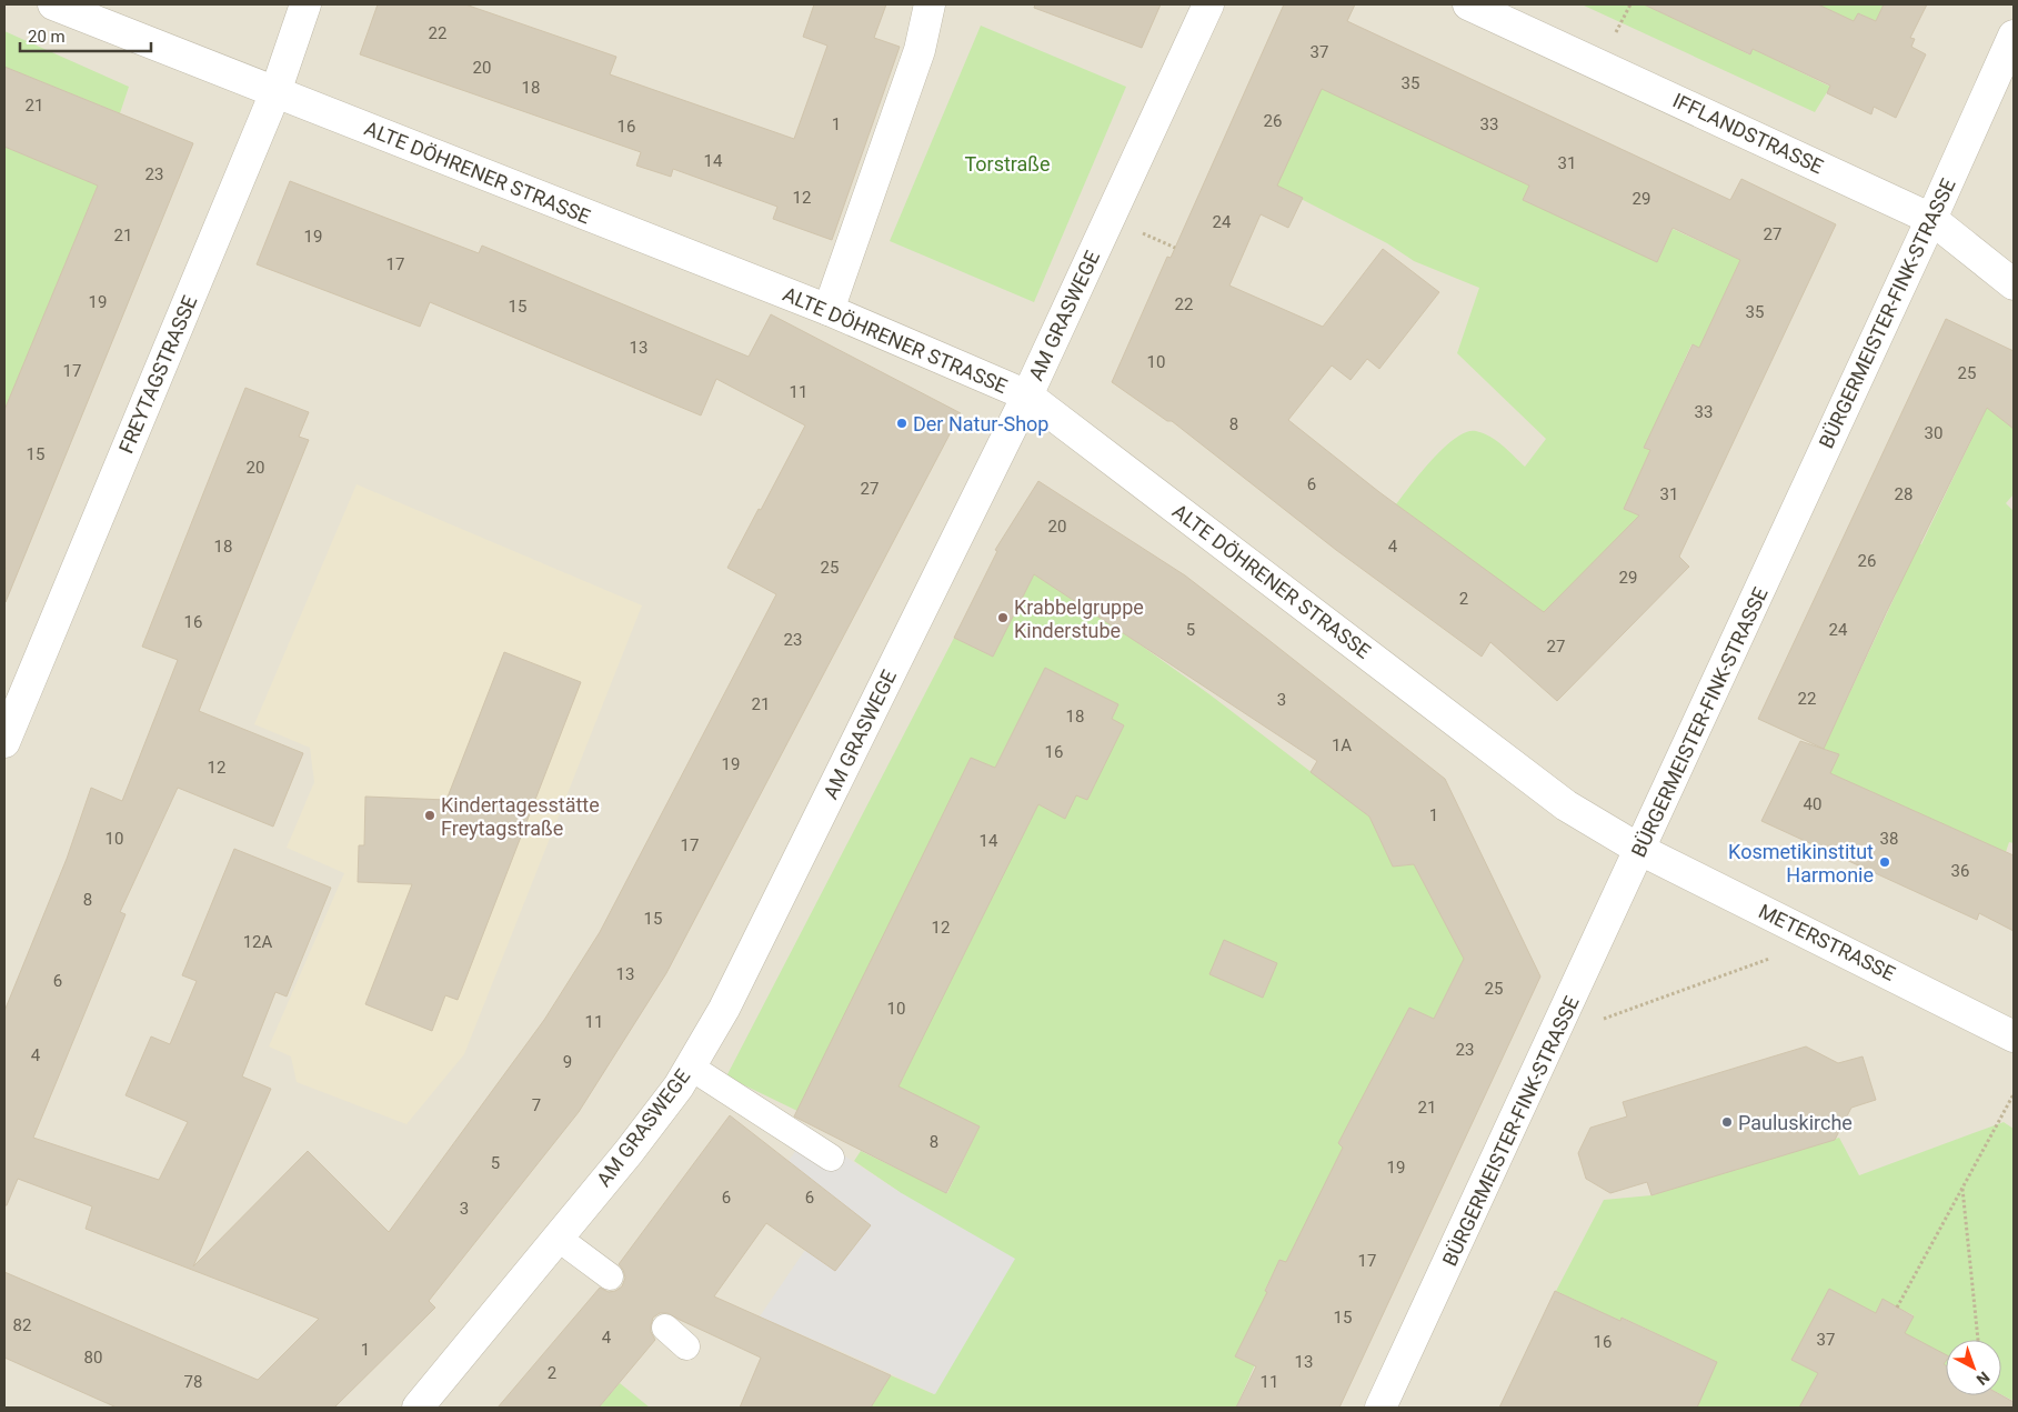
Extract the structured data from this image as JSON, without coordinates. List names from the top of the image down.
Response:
{
  "streets": {
    "street": [
      "IFFLANDSTRASSE",
      "ALTE DÖHRENER STRASSE",
      "BÜRGERMEISTER-FINK-STRASSE",
      "AM GRASWEGE",
      "FREYTAGSTRASSE",
      "METERSTRASSE"
    ]
  },
  "crossings": [
    ["IFFLANDSTRASSE", "BÜRGERMEISTER-FINK-STRASSE"],
    ["ALTE DÖHRENER STRASSE", "BÜRGERMEISTER-FINK-STRASSE"],
    ["ALTE DÖHRENER STRASSE", "AM GRASWEGE"],
    ["ALTE DÖHRENER STRASSE", "FREYTAGSTRASSE"],
    ["ALTE DÖHRENER STRASSE", "METERSTRASSE"],
    ["BÜRGERMEISTER-FINK-STRASSE", "METERSTRASSE"]
  ],
  "parks": ["Torstraße"],
  "places": [
    "Der Natur-Shop",
    "Krabbelgruppe Kinderstube",
    "Kindertagesstätte Freytagstraße",
    "Kosmetikinstitut Harmonie",
    "Pauluskirche"
  ],
  "house_numbers": [
    "22",
    "37",
    "20",
    "35",
    "18",
    "21",
    "26",
    "1",
    "33",
    "16",
    "14",
    "31",
    "23",
    "12",
    "29",
    "24",
    "27",
    "21",
    "19",
    "17",
    "19",
    "22",
    "15",
    "35",
    "13",
    "10",
    "17",
    "25",
    "11",
    "33",
    "8",
    "30",
    "15",
    "20",
    "6",
    "27",
    "31",
    "28",
    "20",
    "18",
    "4",
    "26",
    "25",
    "29",
    "2",
    "16",
    "5",
    "24",
    "23",
    "27",
    "22",
    "3",
    "21",
    "18",
    "1A",
    "16",
    "19",
    "12",
    "40",
    "1",
    "10",
    "38",
    "14",
    "17",
    "36",
    "8",
    "15",
    "12",
    "12A",
    "13",
    "6",
    "25",
    "10",
    "11",
    "23",
    "4",
    "9",
    "7",
    "21",
    "8",
    "5",
    "19",
    "6",
    "6",
    "3",
    "17",
    "15",
    "82",
    "4",
    "37",
    "16",
    "1",
    "80",
    "13",
    "2",
    "78",
    "11"
  ],
  "scale_bar": "20 m",
  "north": "bottom right"
}
